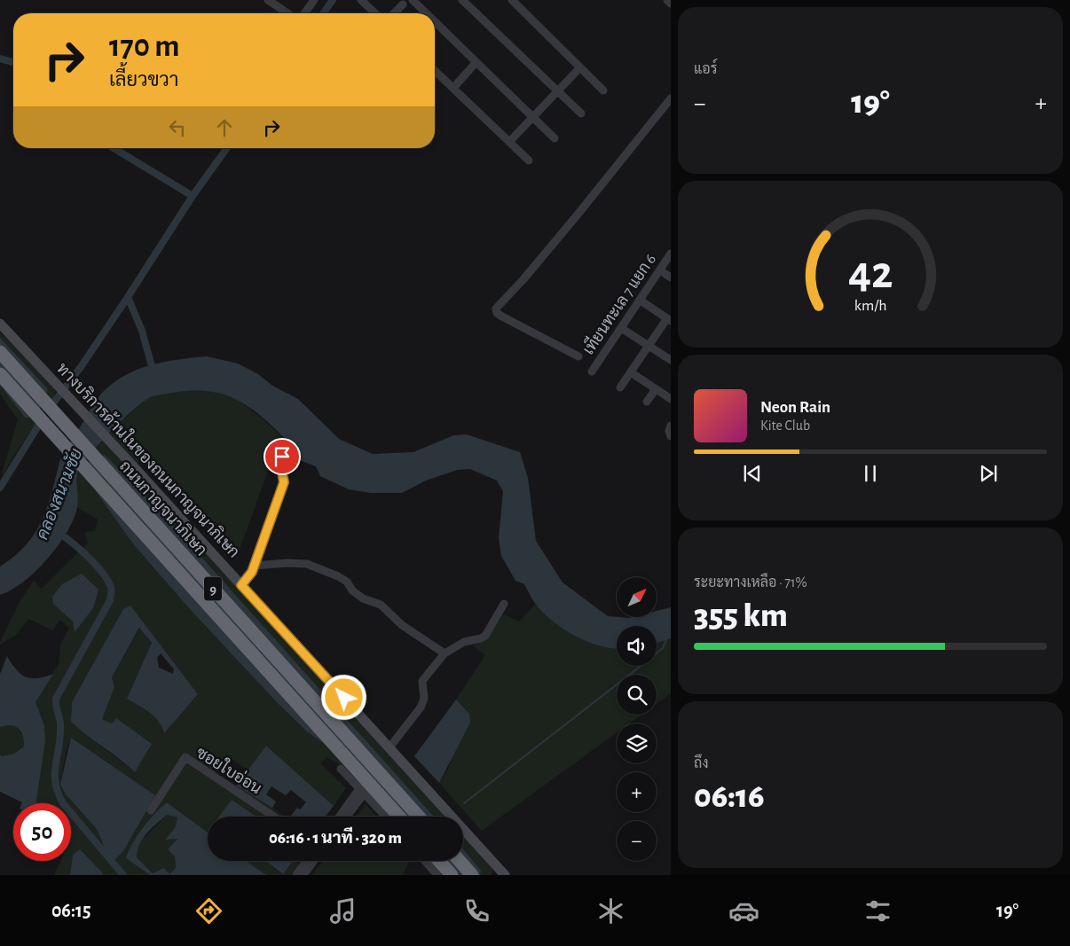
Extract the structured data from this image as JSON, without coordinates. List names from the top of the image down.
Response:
{
  "streets": {
    "highway": ["ถนนกาญจนาภิเษก", "9"],
    "main road": ["ทางบริการด้านในของถนนกาญจนาภิเษก"],
    "street": ["เทียนทะเล 7 แยก 6", "ซอยใบอ่อน"]
  },
  "water": ["คลองสนามชัย"],
  "north": "top right",
  "page": {
    "tile": [
      "แอร์",
      ["ระยะทางเหลือ · 71%", "355 km"],
      ["ถึง", "06:16"]
    ],
    "turn": ["170 m", "เลี้ยวขวา"],
    "heat": ["−", "19°", "+"],
    "song": ["Neon Rain", "Kite Club"],
    "map_buttons": ["+", "−"],
    "limit": "50",
    "trip": "06:16 · 1 นาที · 320 m",
    "tabs": ["06:15", "19°"],
    "gauge": ["42", "km/h"]
  }
}
